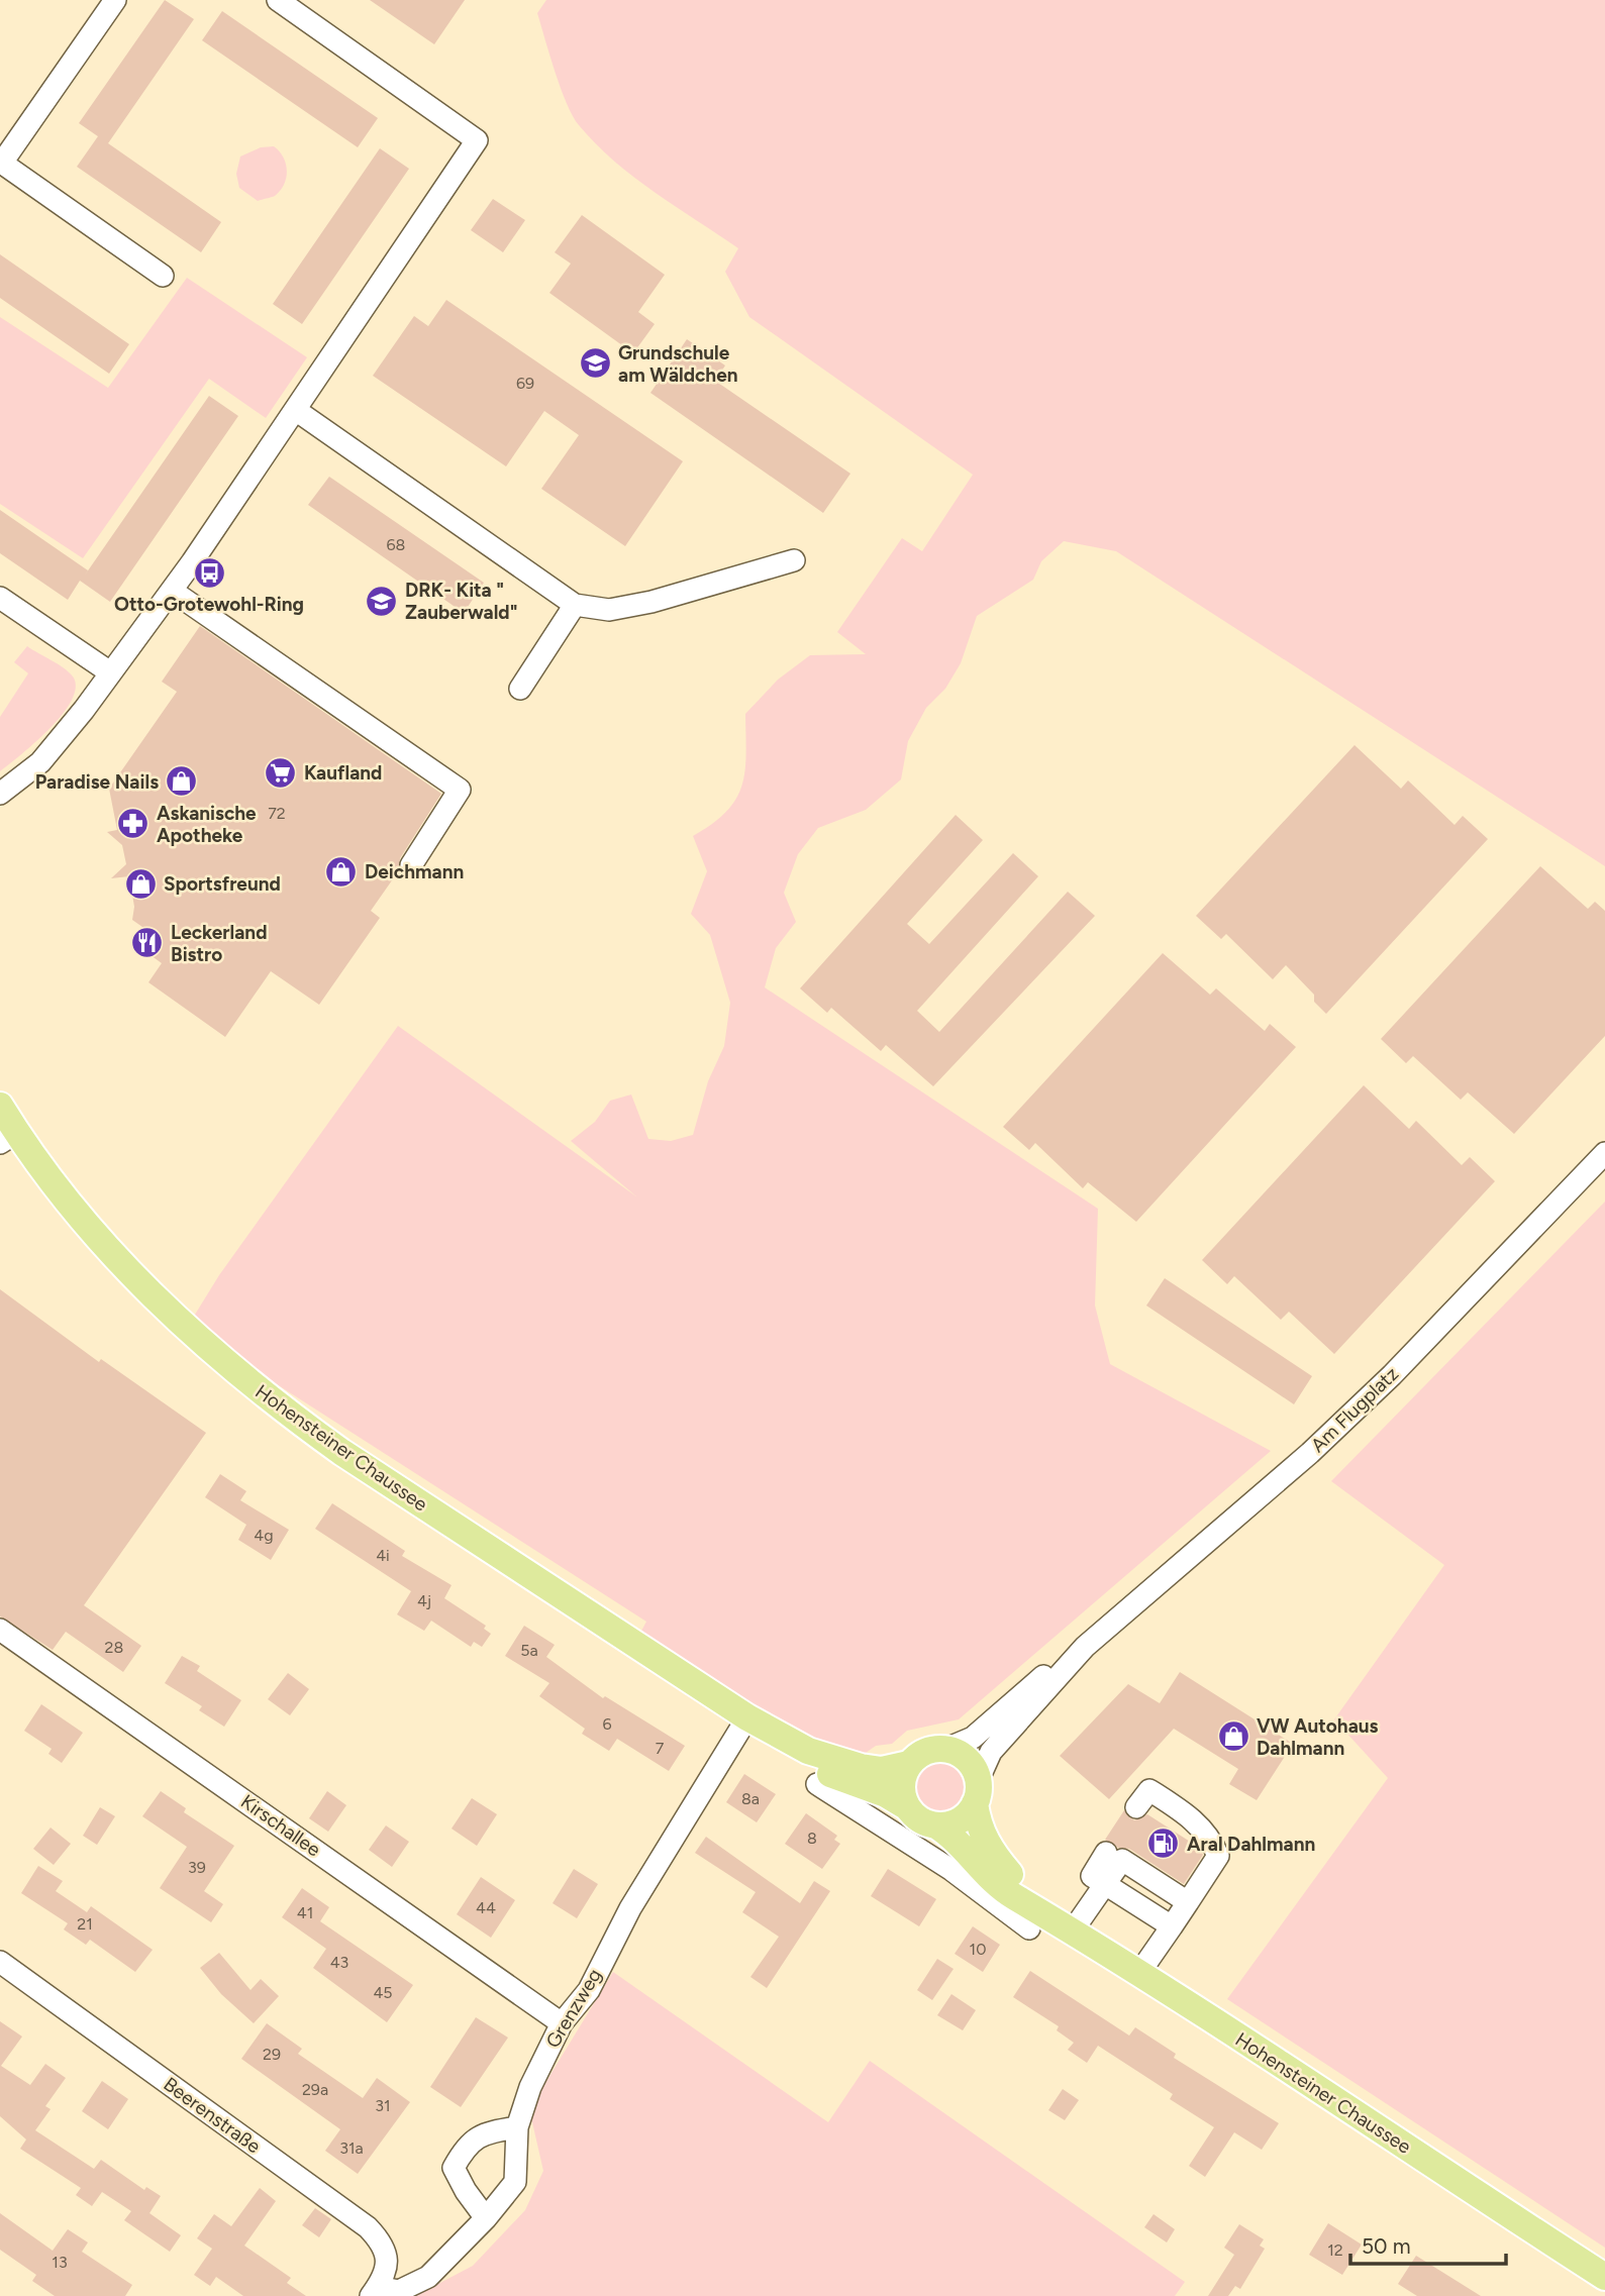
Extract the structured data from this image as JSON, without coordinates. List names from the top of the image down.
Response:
{
  "streets": {
    "main road": ["Hohensteiner Chaussee"],
    "street": [
      "Am Flugplatz",
      "Kirschallee",
      "Grenzweg",
      "Beerenstraße"
    ]
  },
  "crossings": [
    ["Am Flugplatz", "Hohensteiner Chaussee"],
    ["Hohensteiner Chaussee", "Grenzweg"],
    ["Kirschallee", "Grenzweg"],
    ["Grenzweg", "Beerenstraße"]
  ],
  "places": {
    "school or university": ["Grundschule am Wäldchen", "DRK- Kita \" Zauberwald\""],
    "bus stop": ["Otto-Grotewohl-Ring"],
    "supermarket": ["Kaufland"],
    "shop": [
      "Paradise Nails",
      "Deichmann",
      "Sportsfreund",
      "VW Autohaus Dahlmann"
    ],
    "pharmacy": ["Askanische Apotheke"],
    "restaurant": ["Leckerland Bistro"],
    "fuel station": ["Aral Dahlmann"]
  },
  "house_numbers": [
    "69",
    "68",
    "72",
    "4g",
    "4i",
    "4j",
    "28",
    "5a",
    "6",
    "7",
    "8a",
    "8",
    "39",
    "44",
    "41",
    "21",
    "10",
    "43",
    "45",
    "29",
    "29a",
    "31",
    "31a",
    "12",
    "13"
  ],
  "scale_bar": "50 m"
}
